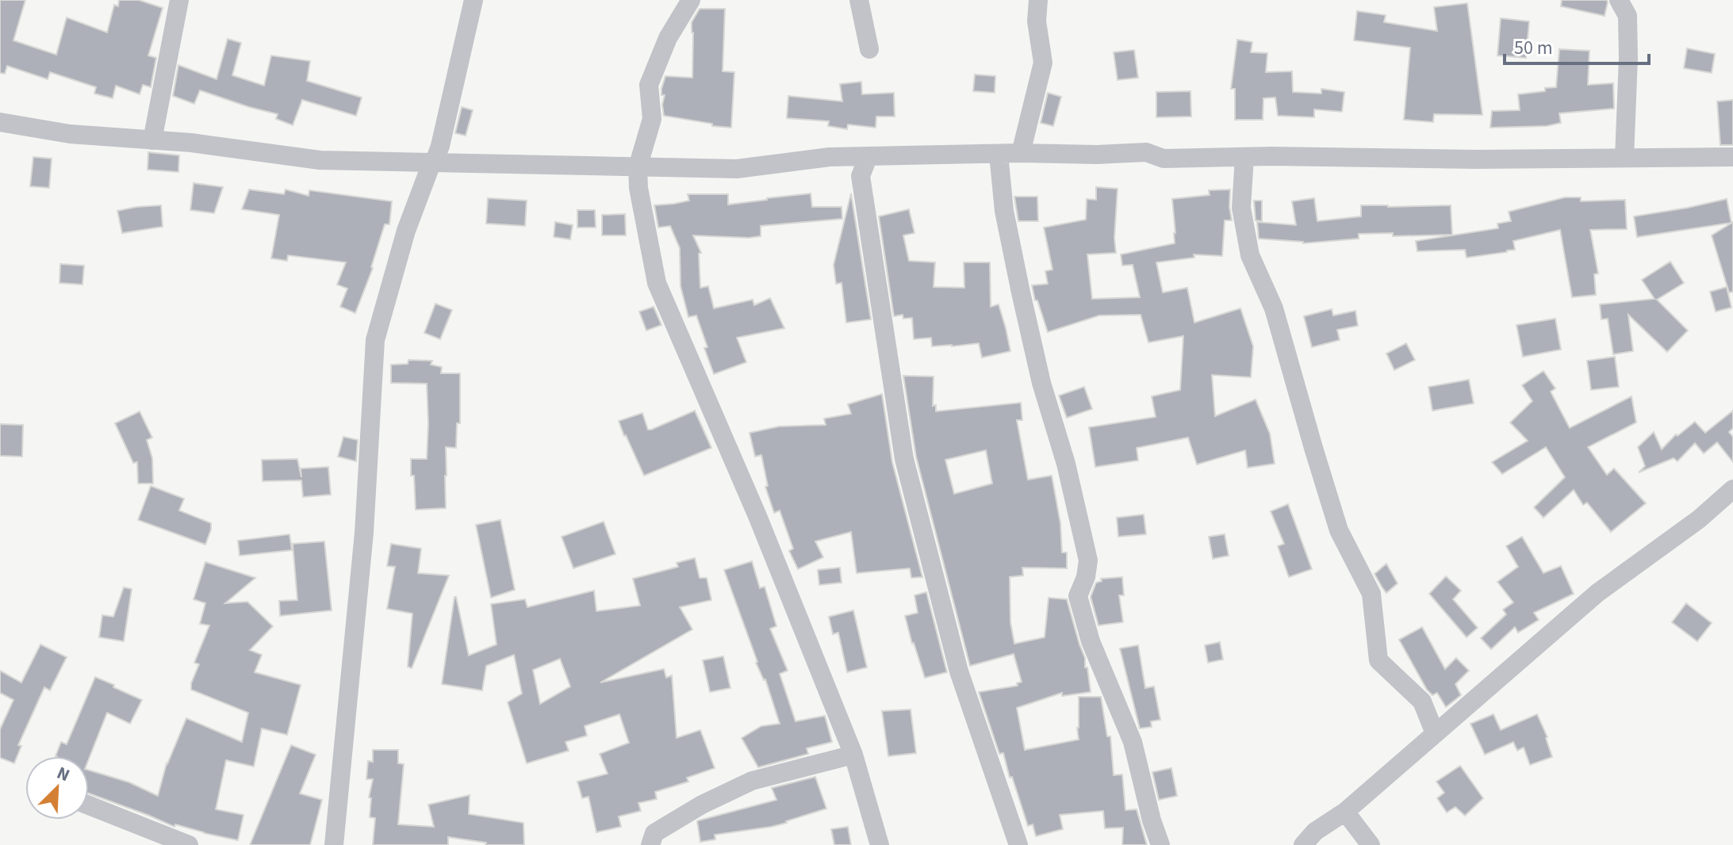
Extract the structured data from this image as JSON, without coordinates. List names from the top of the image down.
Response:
{
  "scale_bar": "50 m",
  "north": "top right"
}
